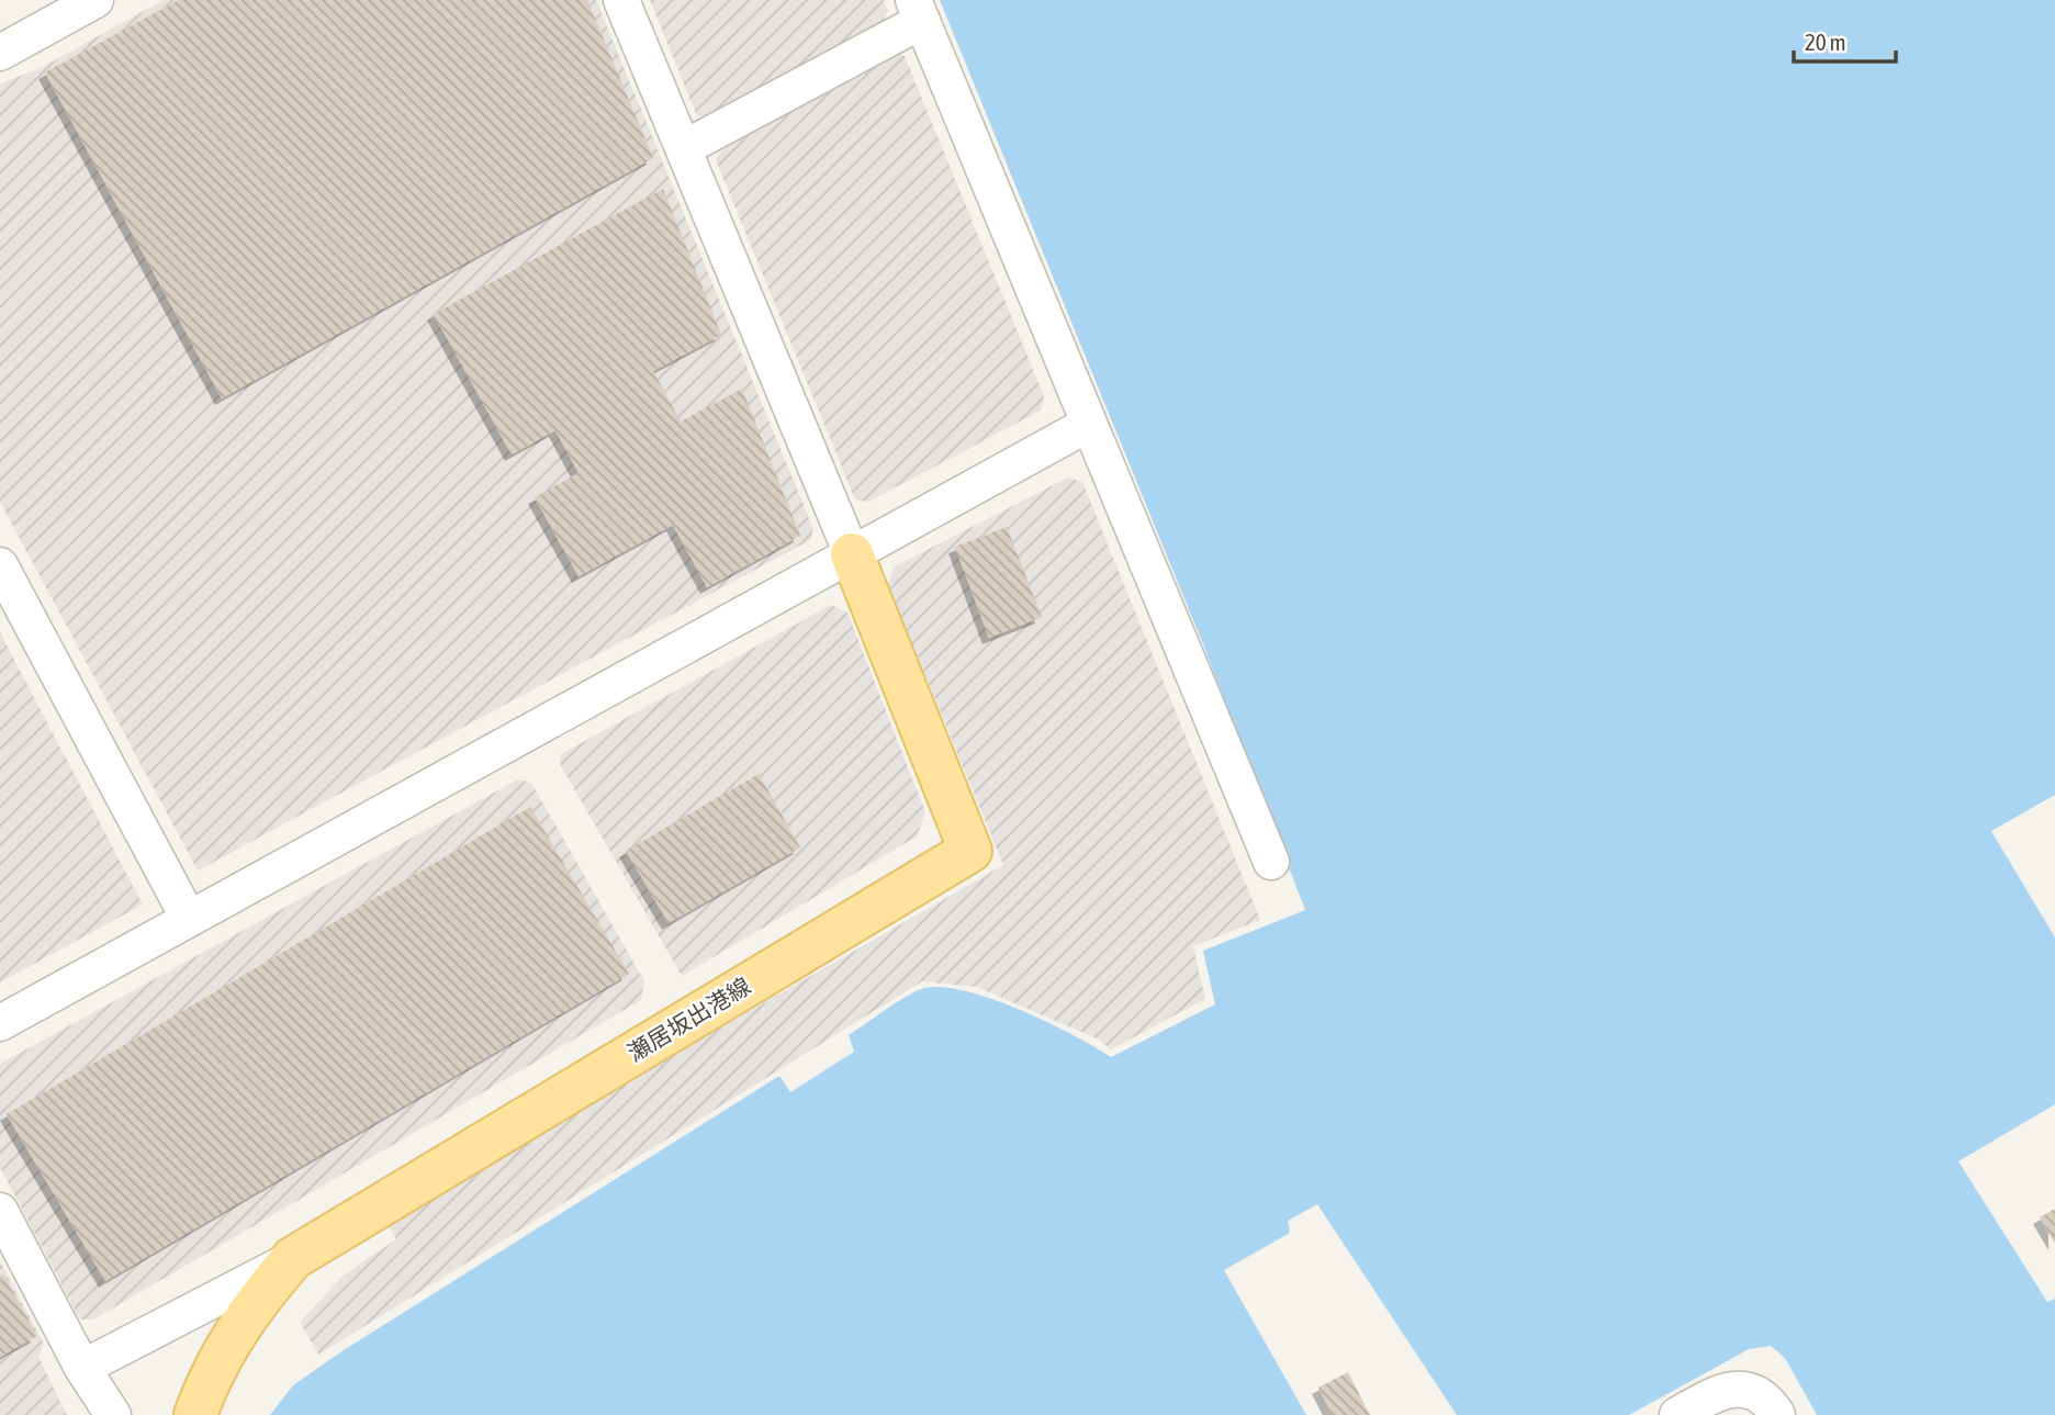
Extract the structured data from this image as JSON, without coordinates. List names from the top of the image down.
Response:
{
  "streets": {
    "main road": ["瀬居坂出港線"]
  },
  "scale_bar": "20 m"
}
